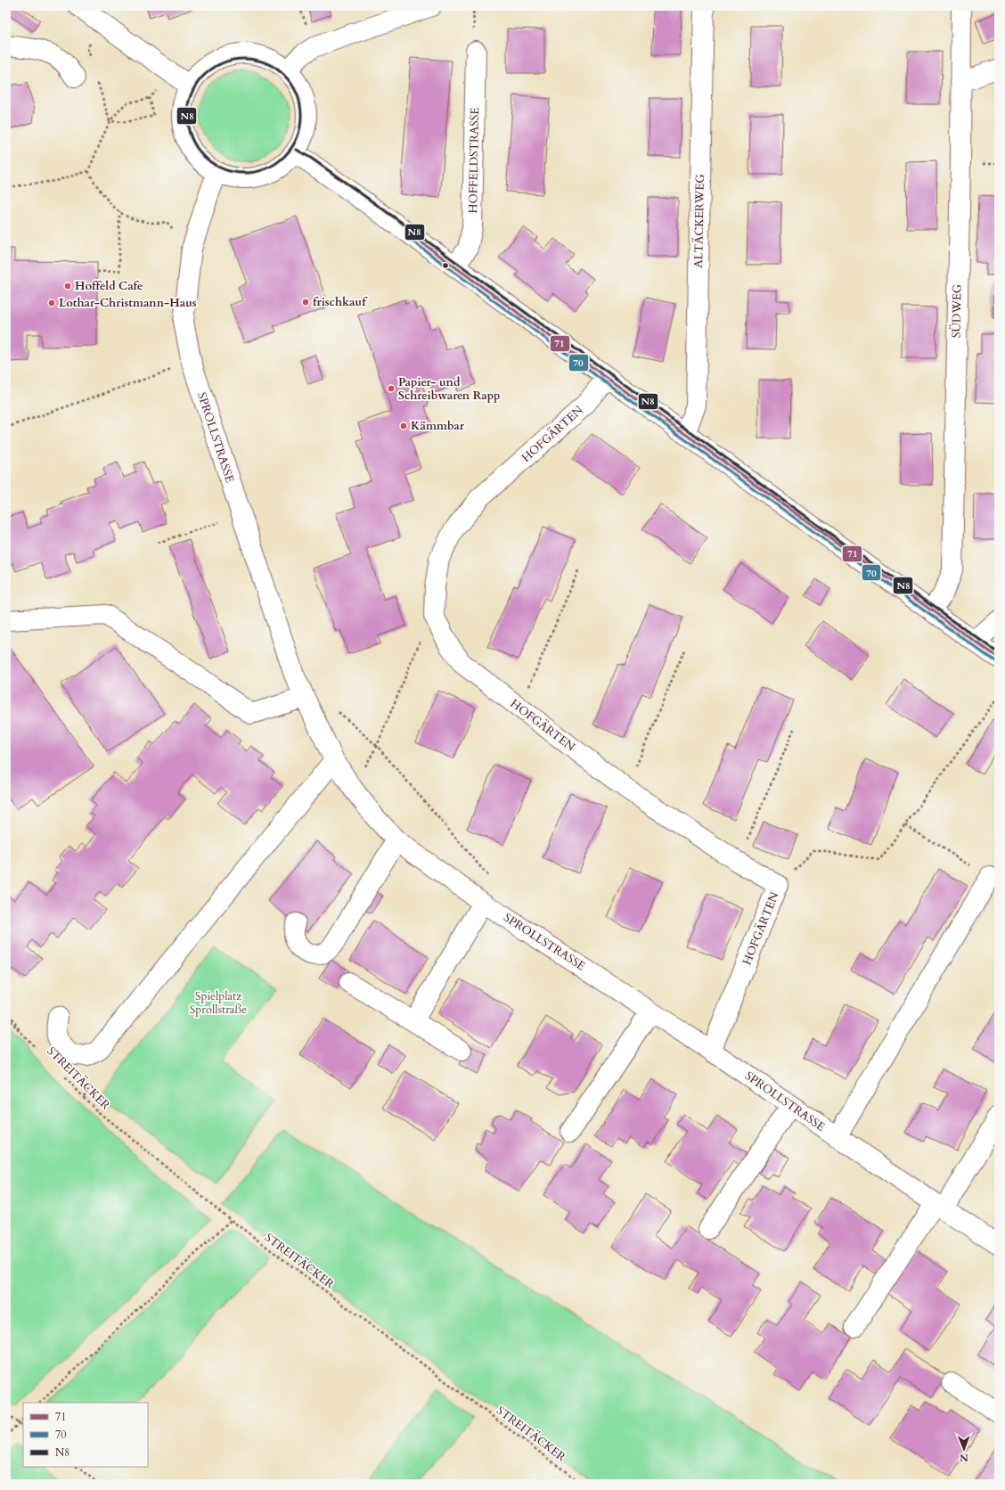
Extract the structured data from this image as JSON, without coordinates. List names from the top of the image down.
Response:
{
  "streets": {
    "street": [
      "HOFFELDSTRASSE",
      "ALTÄCKERWEG",
      "SÜDWEG",
      "HOFGÄRTEN",
      "SPROLLSTRASSE"
    ],
    "path": ["STREITÄCKER"]
  },
  "crossings": [
    ["HOFGÄRTEN", "SPROLLSTRASSE"]
  ],
  "parks": ["Spielplatz Sprollstraße"],
  "places": [
    "Hoffeld Cafe",
    "frischkauf",
    "Lothar-Christmann-Haus",
    "Papier- und Schreibwaren Rapp",
    "Kämmbar"
  ],
  "lines": ["transit line N8", "transit line 71", "transit line 70"],
  "legend": ["71", "70", "N8"],
  "north": "bottom"
}
